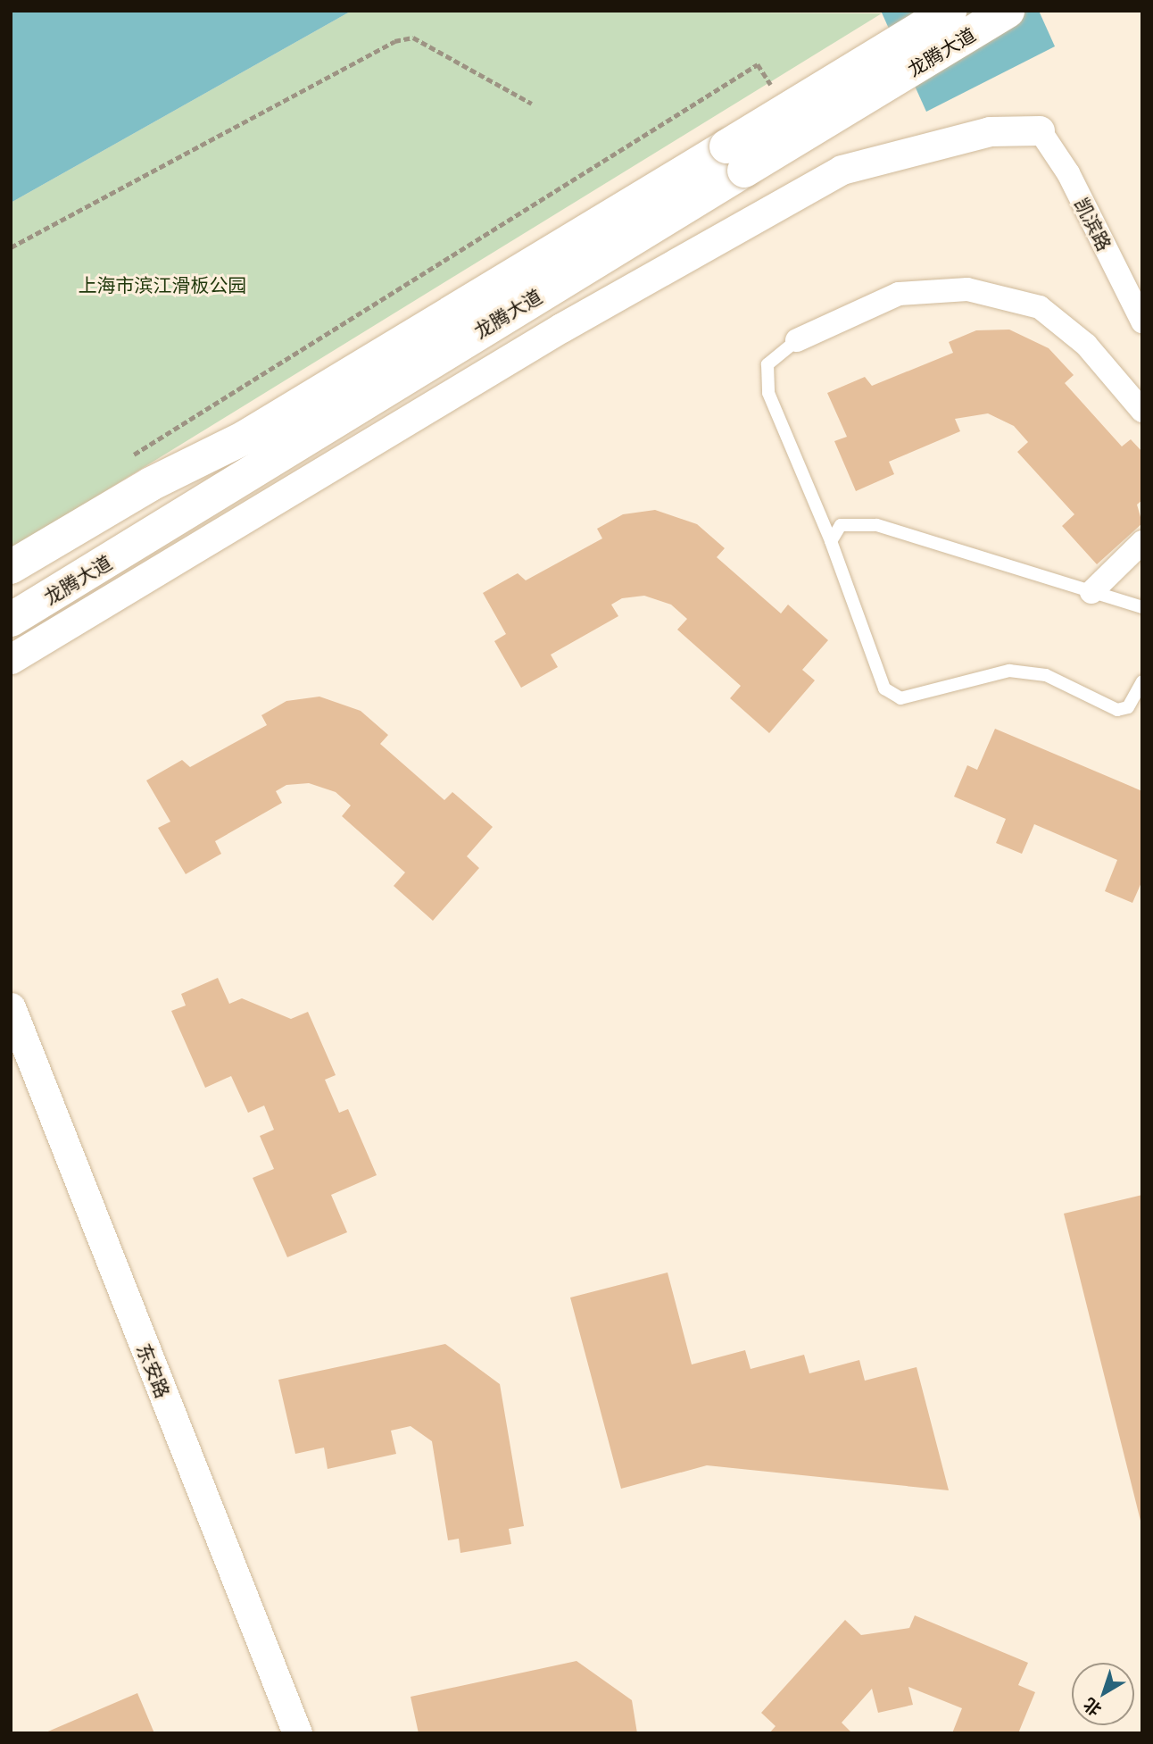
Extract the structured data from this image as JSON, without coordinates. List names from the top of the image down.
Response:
{
  "streets": {
    "main road": ["龙腾大道"],
    "street": ["凯滨路", "东安路"]
  },
  "parks": ["上海市滨江滑板公园"],
  "north": "bottom left"
}
